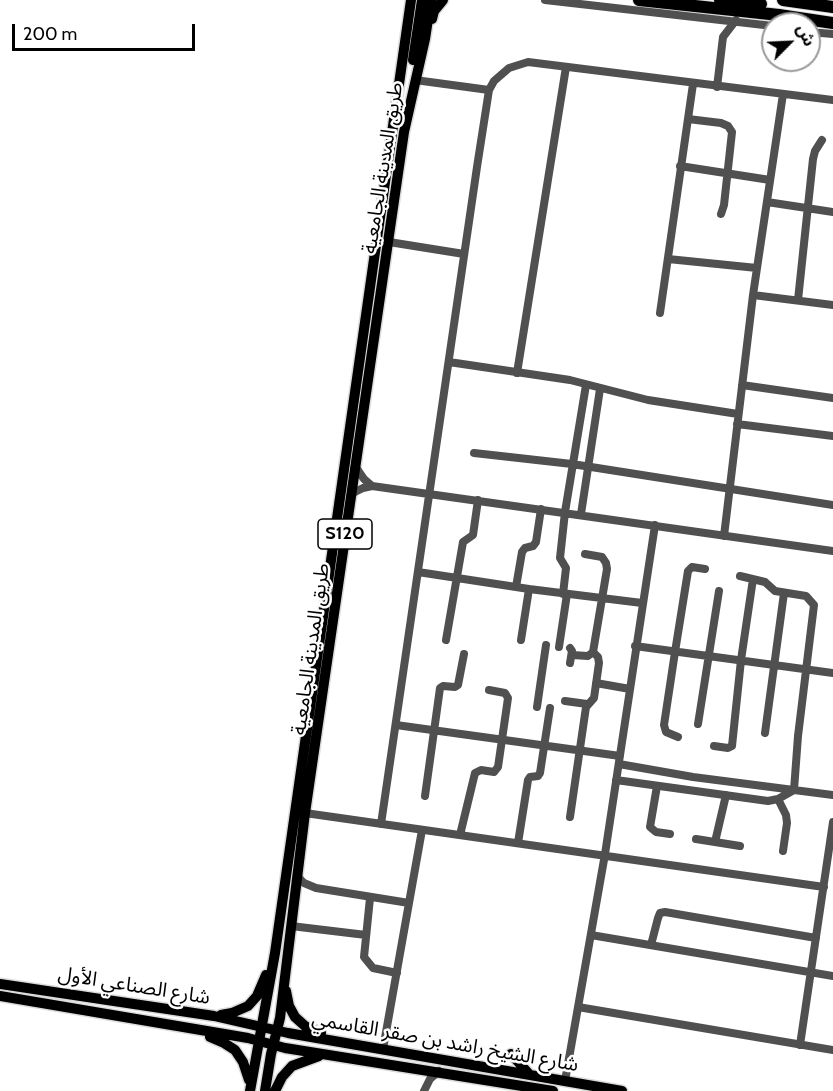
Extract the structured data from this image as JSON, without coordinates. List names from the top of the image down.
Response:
{
  "streets": {
    "main road": [
      "طريق المدينة الجامعية",
      "S120",
      "شارع الصناعي الأول",
      "شارع الشيخ راشد بن صقر القاسمي"
    ]
  },
  "crossings": [
    ["طريق المدينة الجامعية", "شارع الصناعي الأول"],
    ["طريق المدينة الجامعية", "شارع الشيخ راشد بن صقر القاسمي"],
    ["شارع الصناعي الأول", "شارع الشيخ راشد بن صقر القاسمي"]
  ],
  "scale_bar": "200 m",
  "north": "top right"
}
